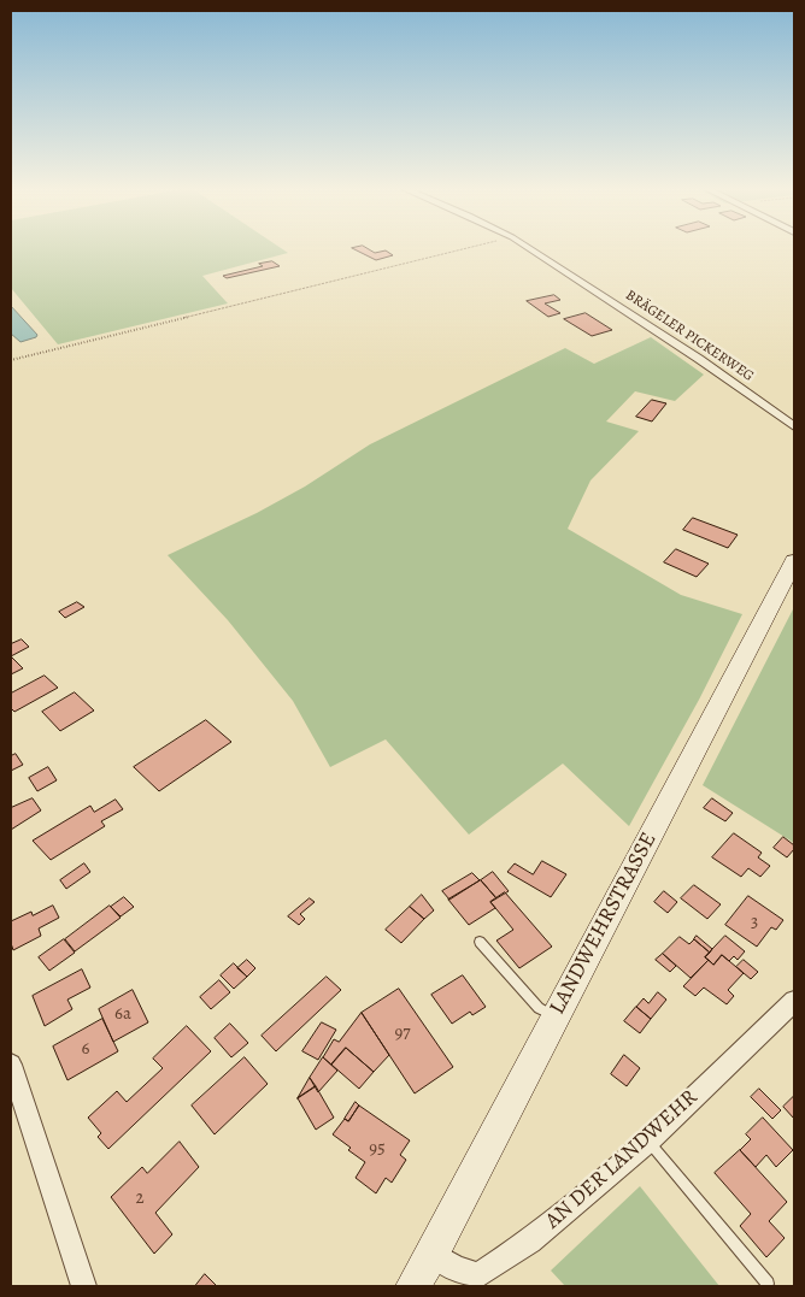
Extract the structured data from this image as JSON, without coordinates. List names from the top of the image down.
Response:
{
  "streets": {
    "street": ["BRÄGELER PICKERWEG", "LANDWEHRSTRASSE", "AN DER LANDWEHR"]
  },
  "crossings": [
    ["LANDWEHRSTRASSE", "AN DER LANDWEHR"]
  ],
  "house_numbers": [
    "3",
    "6a",
    "97",
    "6",
    "95",
    "2"
  ]
}
